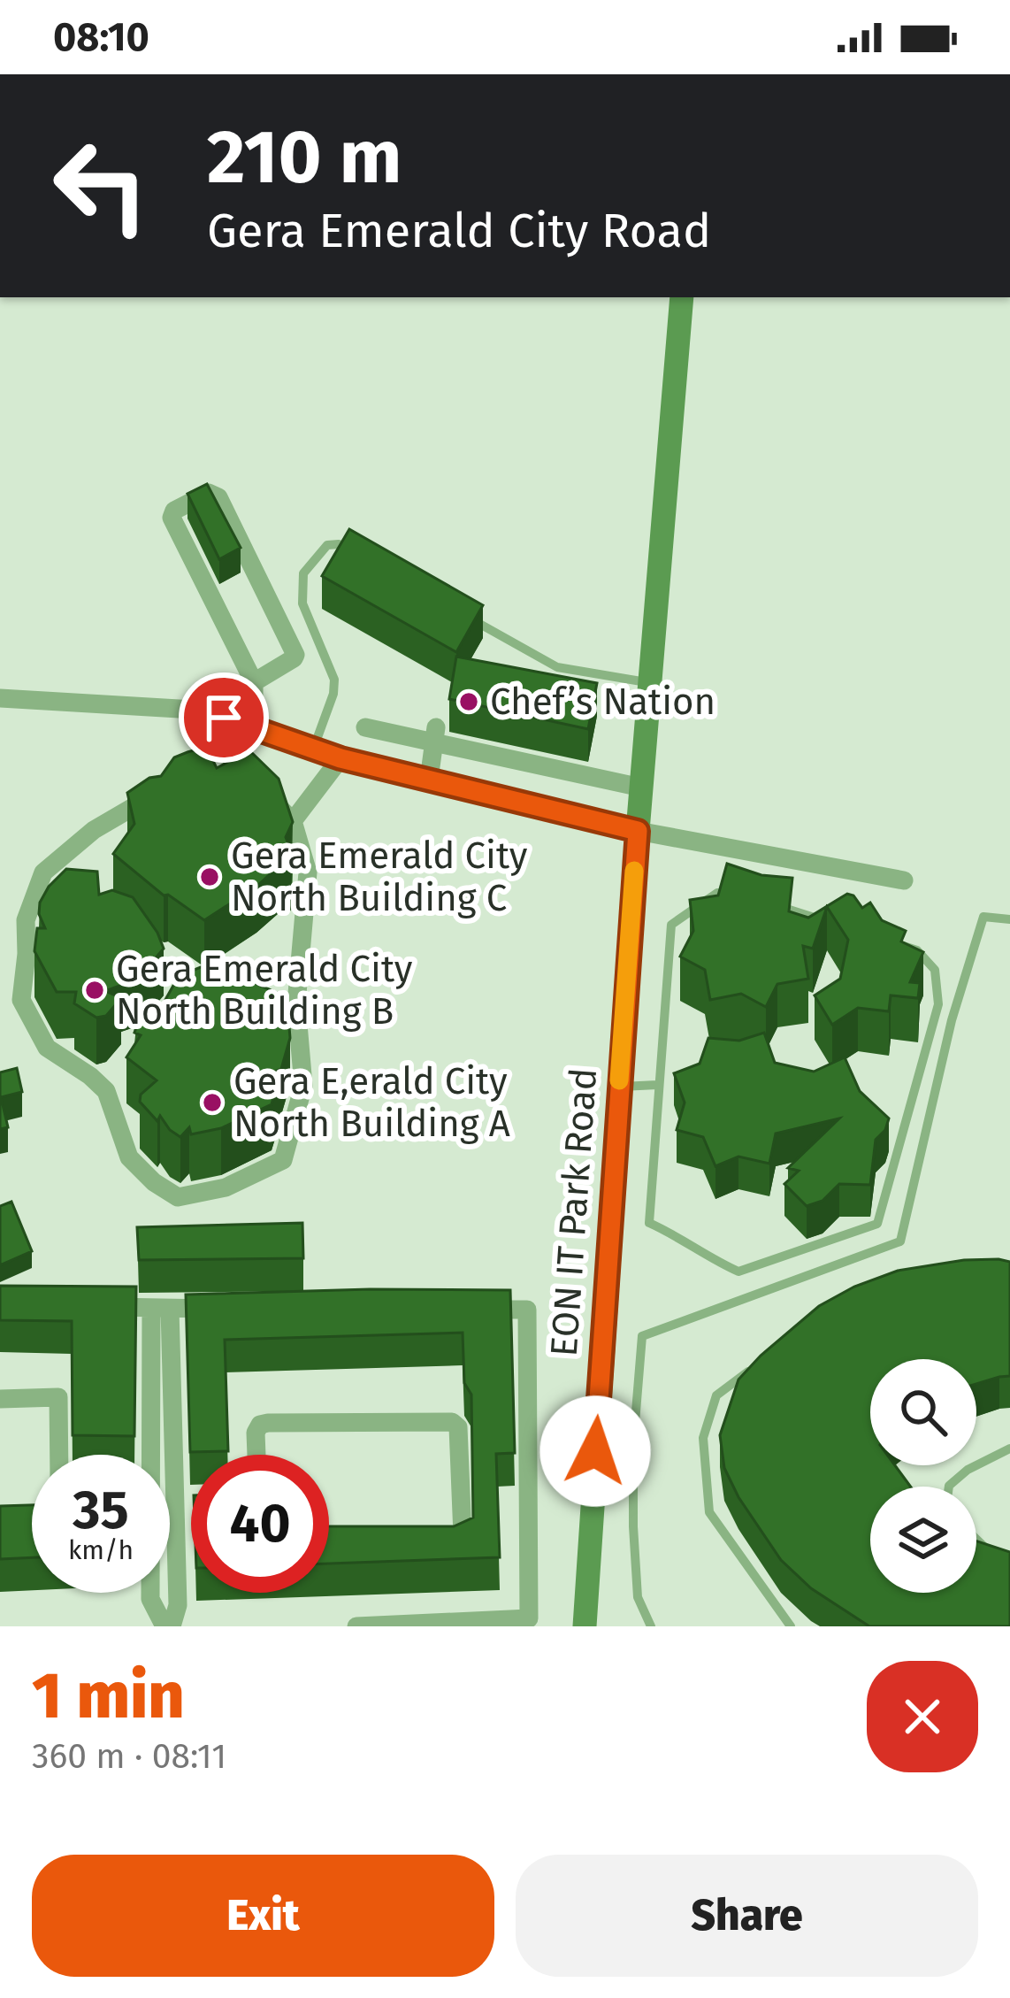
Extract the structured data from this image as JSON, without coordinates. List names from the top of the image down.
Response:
{
  "streets": {
    "street": ["EON IT Park Road"]
  },
  "places": [
    "Chef’s Nation",
    "Gera Emerald City North Building C",
    "Gera Emerald City North Building B",
    "Gera E,erald City North Building A"
  ],
  "page": {
    "status": "08:10",
    "turn": ["210 m", "Gera Emerald City Road"],
    "speed": "35 km/h",
    "limit": "40",
    "heading": ["1 min", "360 m · 08:11"],
    "buttons": ["Exit", "Share"]
  }
}
